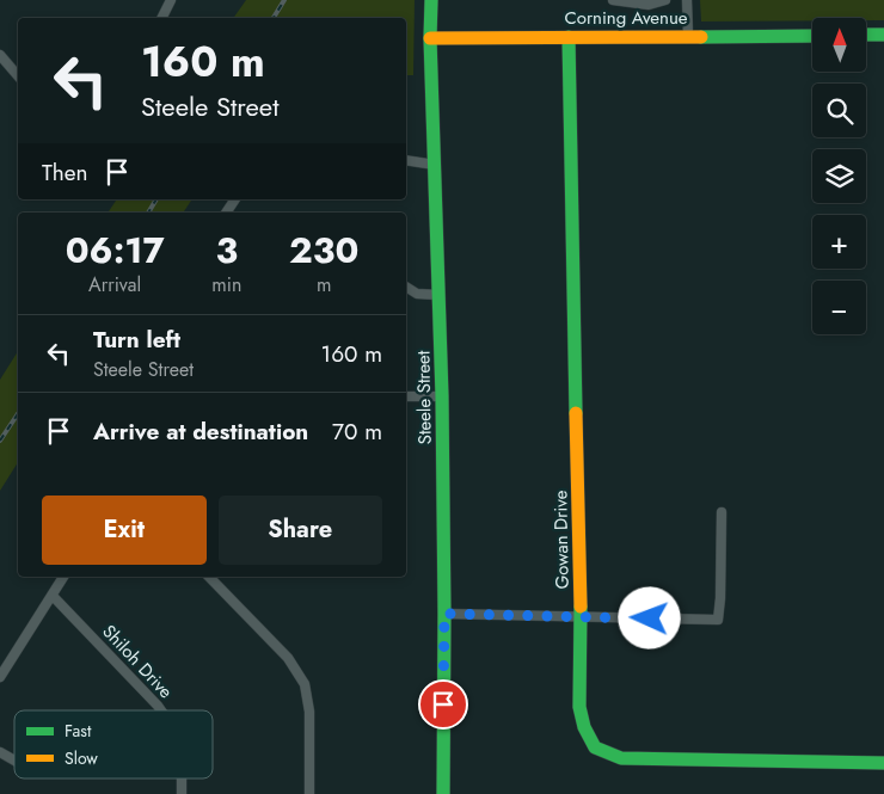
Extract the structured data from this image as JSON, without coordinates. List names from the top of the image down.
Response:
{
  "streets": {
    "street": [
      "Corning Avenue",
      "Steele Street",
      "Gowan Drive",
      "Shiloh Drive"
    ]
  },
  "crossings": [
    ["Corning Avenue", "Steele Street"],
    ["Corning Avenue", "Gowan Drive"]
  ],
  "legend": ["Fast", "Slow"],
  "north": "top",
  "page": {
    "map_buttons": ["+", "−"],
    "turn": ["160 m", "Steele Street"],
    "then": "Then",
    "eta": [
      "06:17",
      "Arrival",
      "3",
      "min",
      "230",
      "m"
    ],
    "list": [
      {
        "name": "Turn left",
        "note": "Steele Street",
        "value": "160 m"
      },
      {
        "name": "Arrive at destination",
        "value": "70 m"
      }
    ],
    "buttons": ["Exit", "Share"]
  }
}
